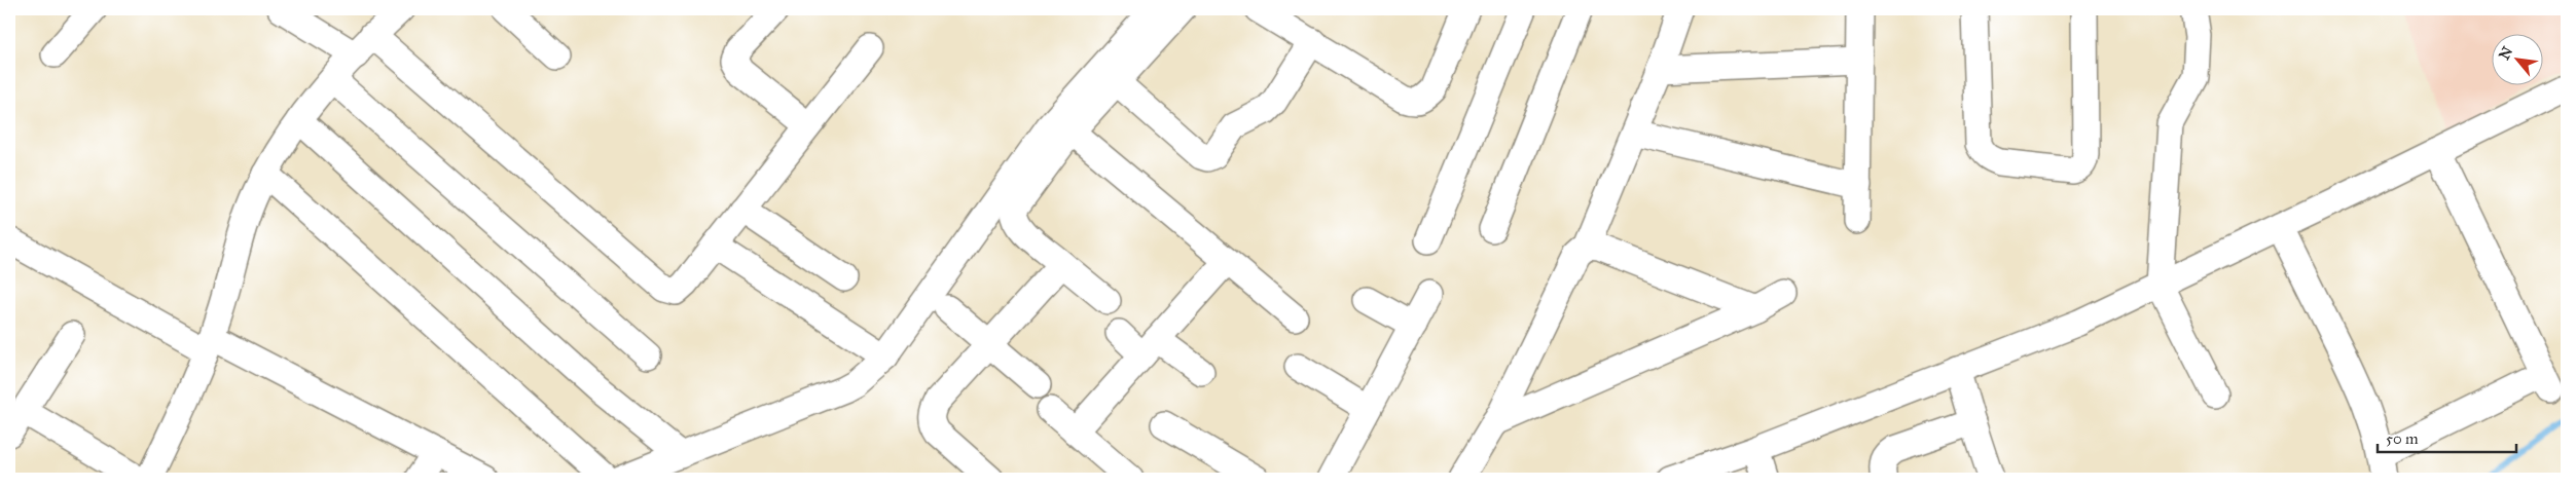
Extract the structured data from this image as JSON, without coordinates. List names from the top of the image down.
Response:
{
  "scale_bar": "50 m",
  "north": "top left"
}
